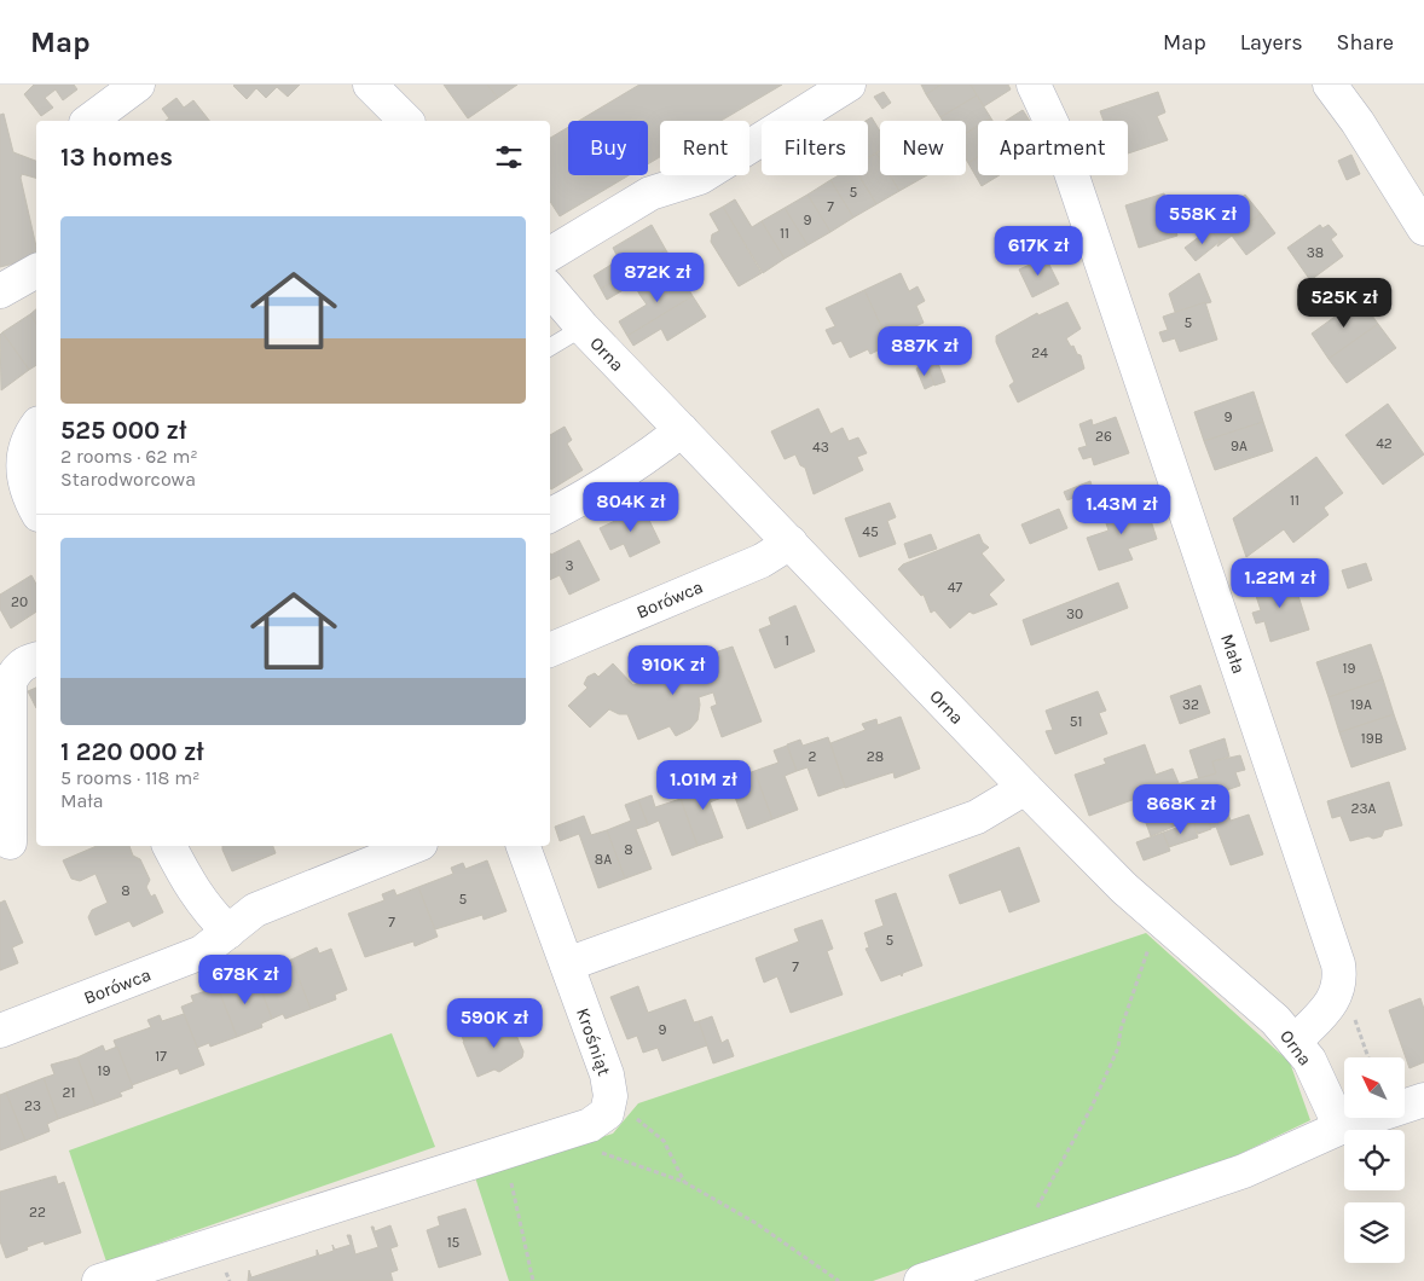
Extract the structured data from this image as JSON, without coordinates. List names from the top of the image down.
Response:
{
  "streets": {
    "street": [
      "Orna",
      "Borówca",
      "Mała",
      "Krośniąt"
    ]
  },
  "crossings": [
    ["Orna", "Borówca"]
  ],
  "house_numbers": [
    "5",
    "7",
    "9",
    "11",
    "38",
    "5",
    "24",
    "9",
    "26",
    "42",
    "9A",
    "43",
    "11",
    "45",
    "3",
    "47",
    "20",
    "30",
    "1",
    "19",
    "32",
    "19A",
    "51",
    "19B",
    "2",
    "28",
    "23A",
    "8",
    "8A",
    "8",
    "5",
    "7",
    "5",
    "7",
    "9",
    "17",
    "19",
    "21",
    "23",
    "22",
    "15"
  ],
  "north": "top left",
  "page": {
    "header": "Map",
    "nav": ["Map", "Layers", "Share"],
    "chip": [
      "Buy",
      "Rent",
      "Filters",
      "New",
      "Apartment"
    ],
    "heading": "13 homes",
    "list": [
      {
        "name": "525 000 zł",
        "note": "2 rooms · 62 m² · Starodworcowa"
      },
      {
        "name": "1 220 000 zł",
        "note": "5 rooms · 118 m² · Mała"
      }
    ],
    "price": [
      "558K zł",
      "617K zł",
      "872K zł",
      "525K zł",
      "887K zł",
      "804K zł",
      "1.43M zł",
      "1.22M zł",
      "910K zł",
      "1.01M zł",
      "868K zł",
      "678K zł",
      "590K zł"
    ]
  }
}
